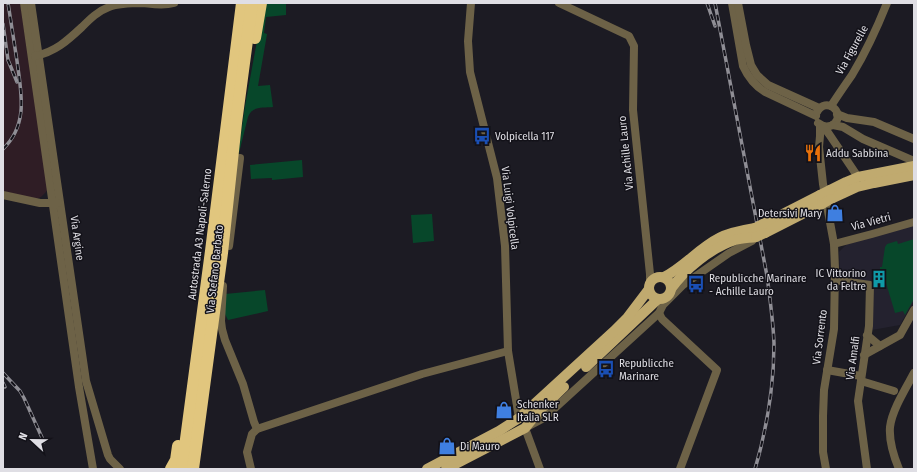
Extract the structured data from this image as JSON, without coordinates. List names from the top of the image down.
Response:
{
  "streets": {
    "highway": ["Autostrada A3 Napoli-Salerno"],
    "street": [
      "Via Figurelle",
      "Via Achille Lauro",
      "Via Luigi Volpicella",
      "Via Vietri",
      "Via Argine",
      "Via Stefano Barbato",
      "Via Sorrento",
      "Via Amalfi"
    ]
  },
  "crossings": [
    ["Via Vietri", "Via Sorrento"],
    ["Via Sorrento", "Via Amalfi"]
  ],
  "places": {
    "bus stop": ["Volpicella 117", "Republicche Marinare - Achille Lauro", "Republicche Marinare"],
    "restaurant": ["Addu Sabbina"],
    "shop": ["Detersivi Mary", "Schenker Italia SLR", "Di Mauro"],
    "building": ["IC Vittorino da Feltre"]
  },
  "north": "left"
}
